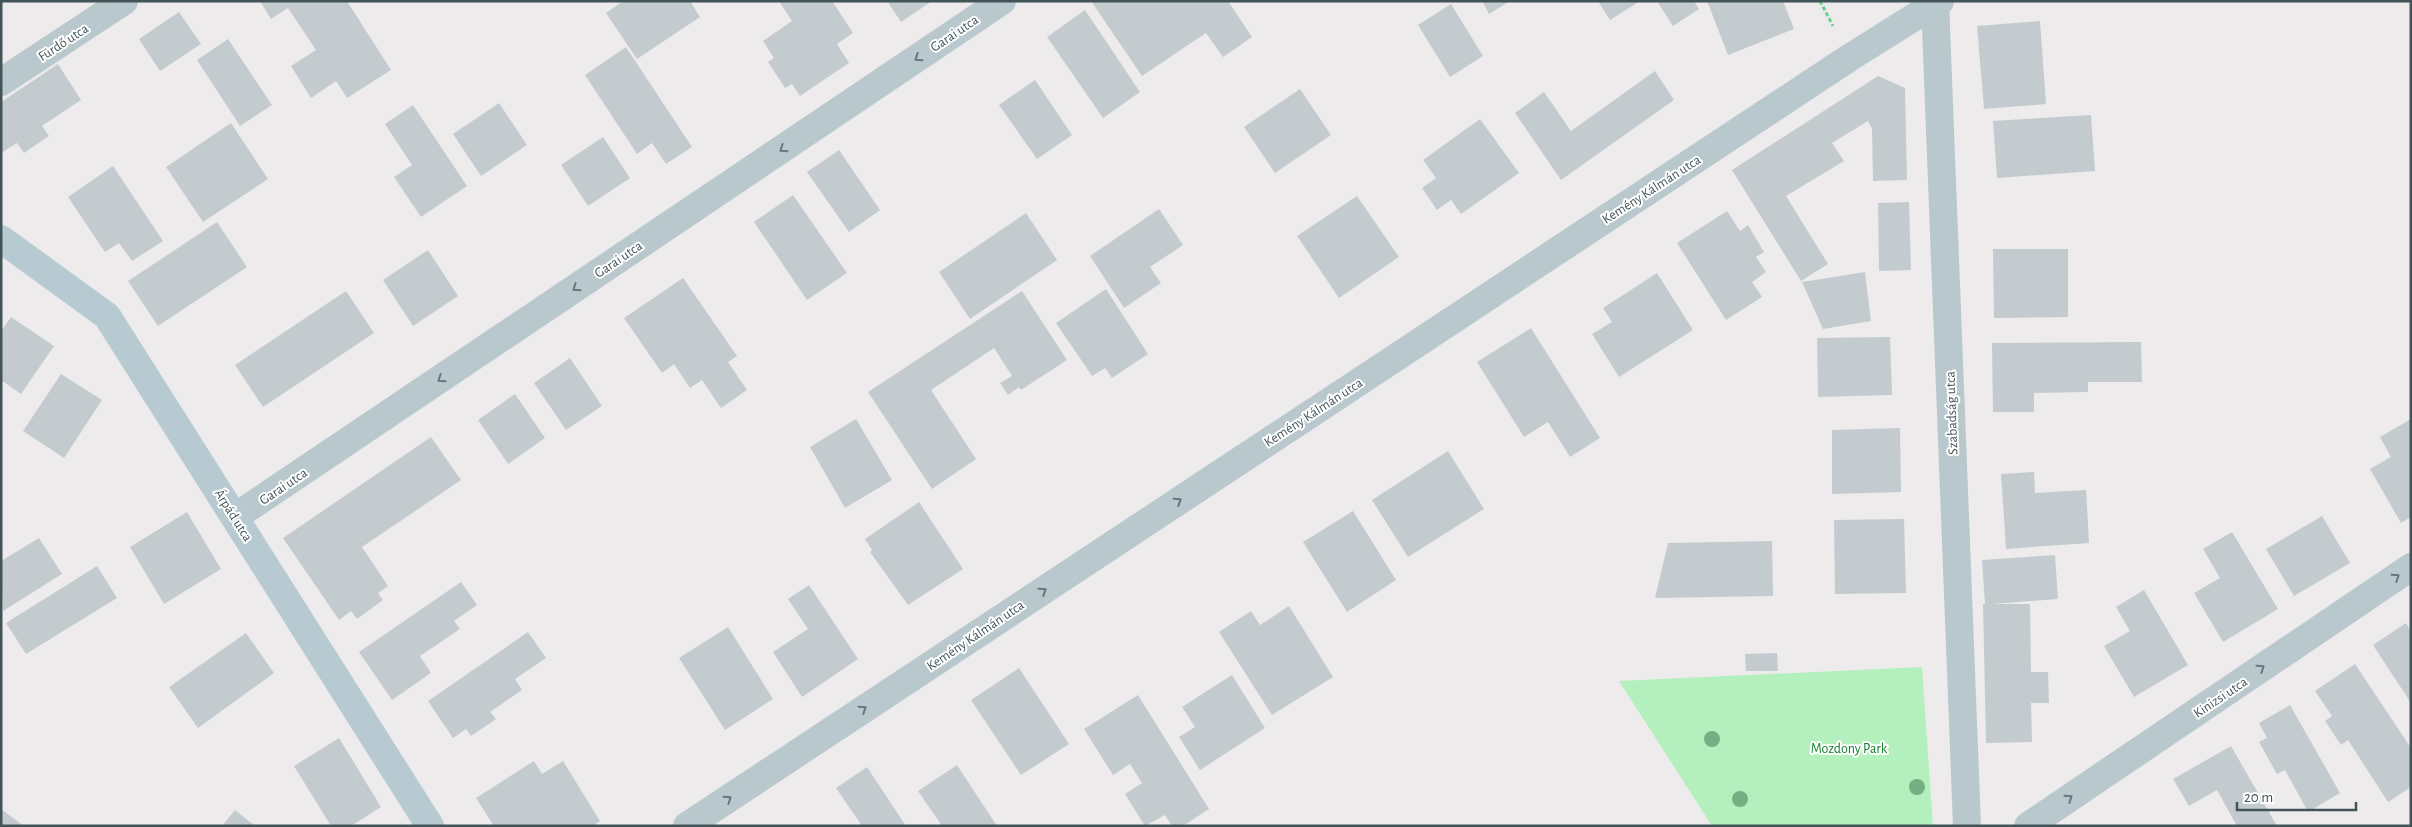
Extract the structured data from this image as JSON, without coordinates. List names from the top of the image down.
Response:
{
  "streets": {
    "street": [
      "Garai utca",
      "Fürdő utca",
      "Kemény Kálmán utca",
      "Szabadság utca",
      "Árpád utca",
      "Kinizsi utca"
    ]
  },
  "crossings": [
    ["Garai utca", "Árpád utca"],
    ["Kemény Kálmán utca", "Szabadság utca"]
  ],
  "one_way": ["Garai utca", "Kemény Kálmán utca", "Kinizsi utca"],
  "parks": ["Mozdony Park"],
  "scale_bar": "20 m"
}
